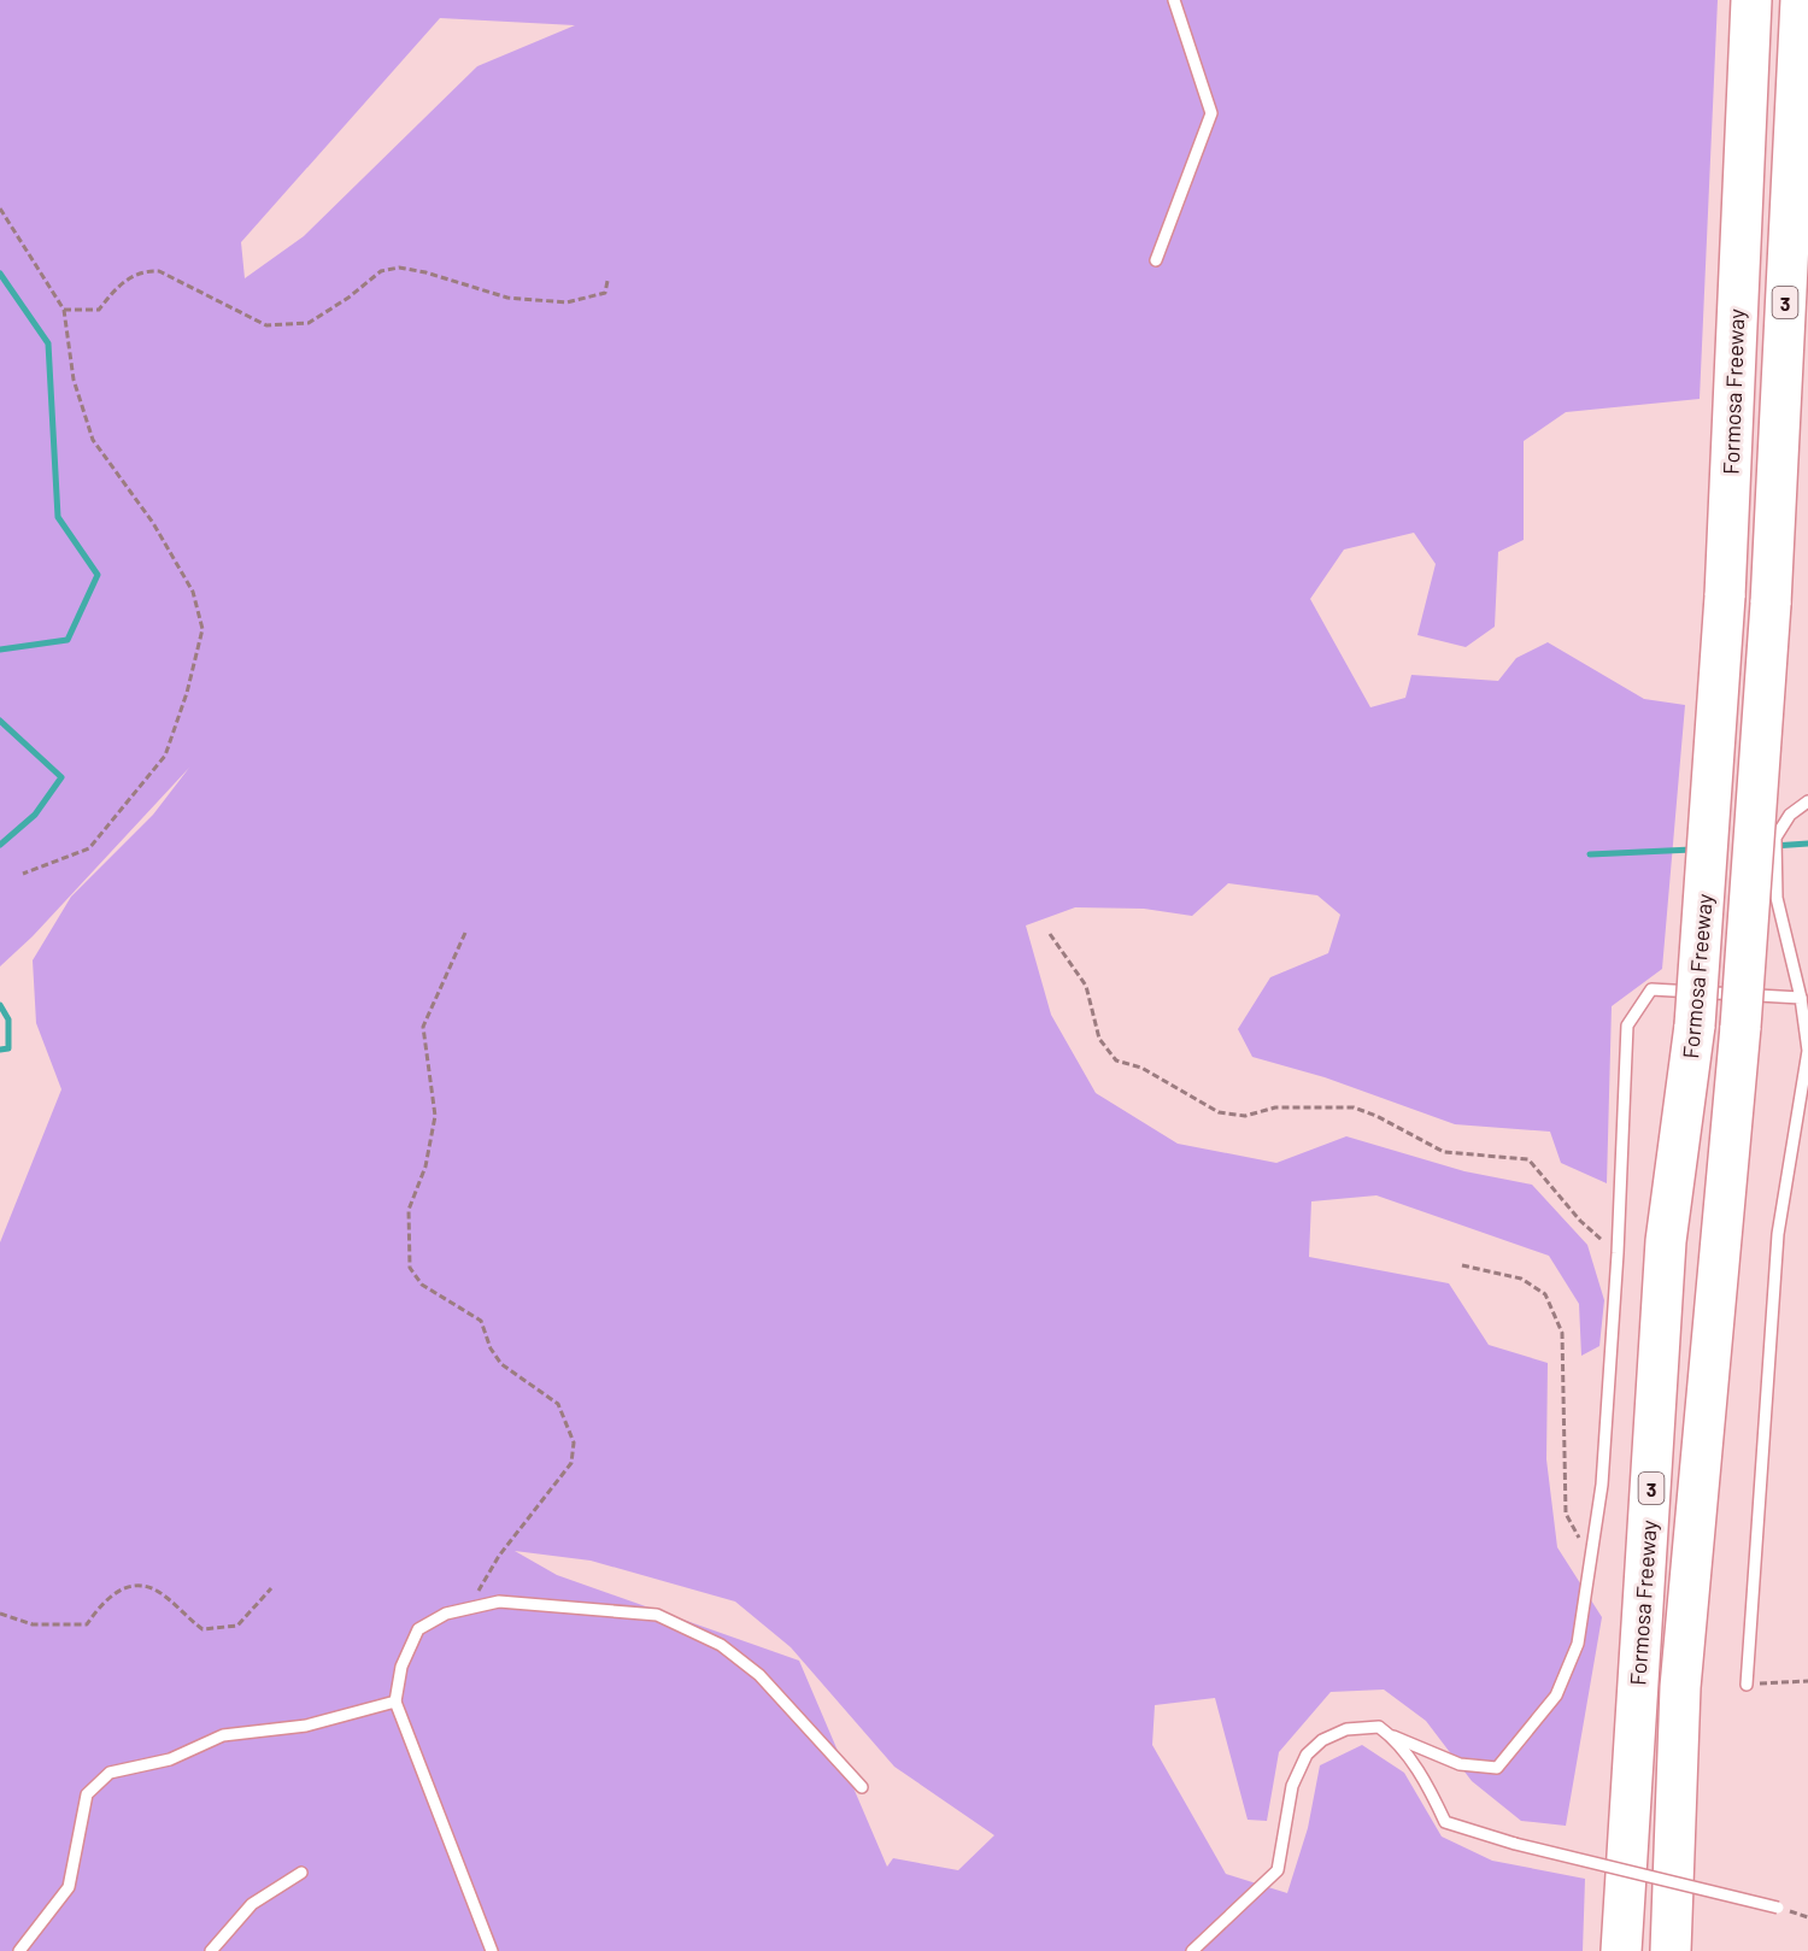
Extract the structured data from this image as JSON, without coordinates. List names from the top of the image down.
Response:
{
  "streets": {
    "highway": ["3", "Formosa Freeway"]
  }
}
